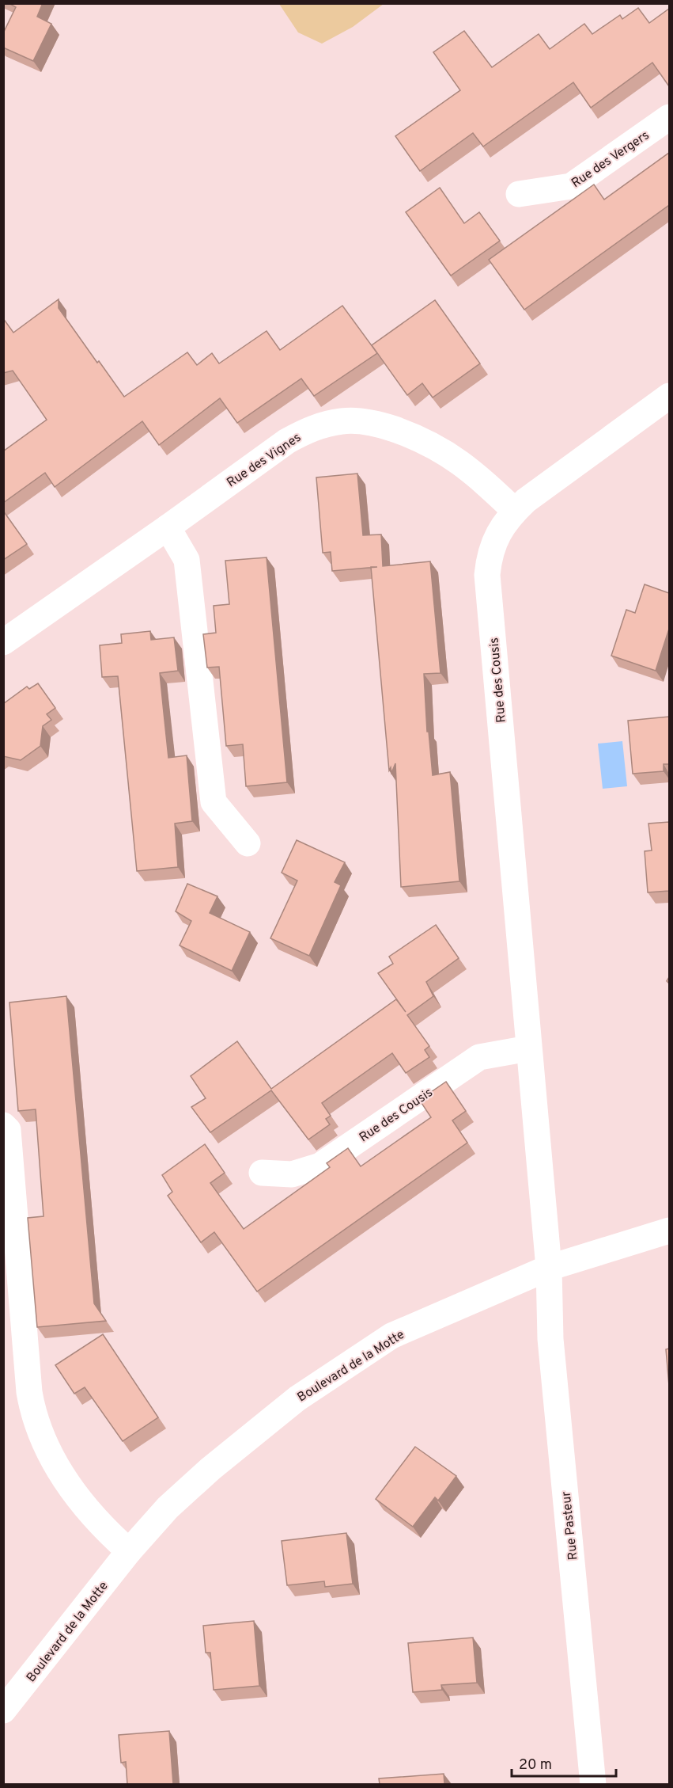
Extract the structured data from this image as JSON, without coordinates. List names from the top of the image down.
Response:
{
  "streets": {
    "street": [
      "Rue des Vergers",
      "Rue des Vignes",
      "Rue des Cousis",
      "Boulevard de la Motte",
      "Rue Pasteur"
    ]
  },
  "crossings": [
    ["Rue des Vignes", "Rue des Cousis"],
    ["Rue des Cousis", "Boulevard de la Motte"],
    ["Rue des Cousis", "Rue Pasteur"],
    ["Boulevard de la Motte", "Rue Pasteur"]
  ],
  "scale_bar": "20 m"
}
